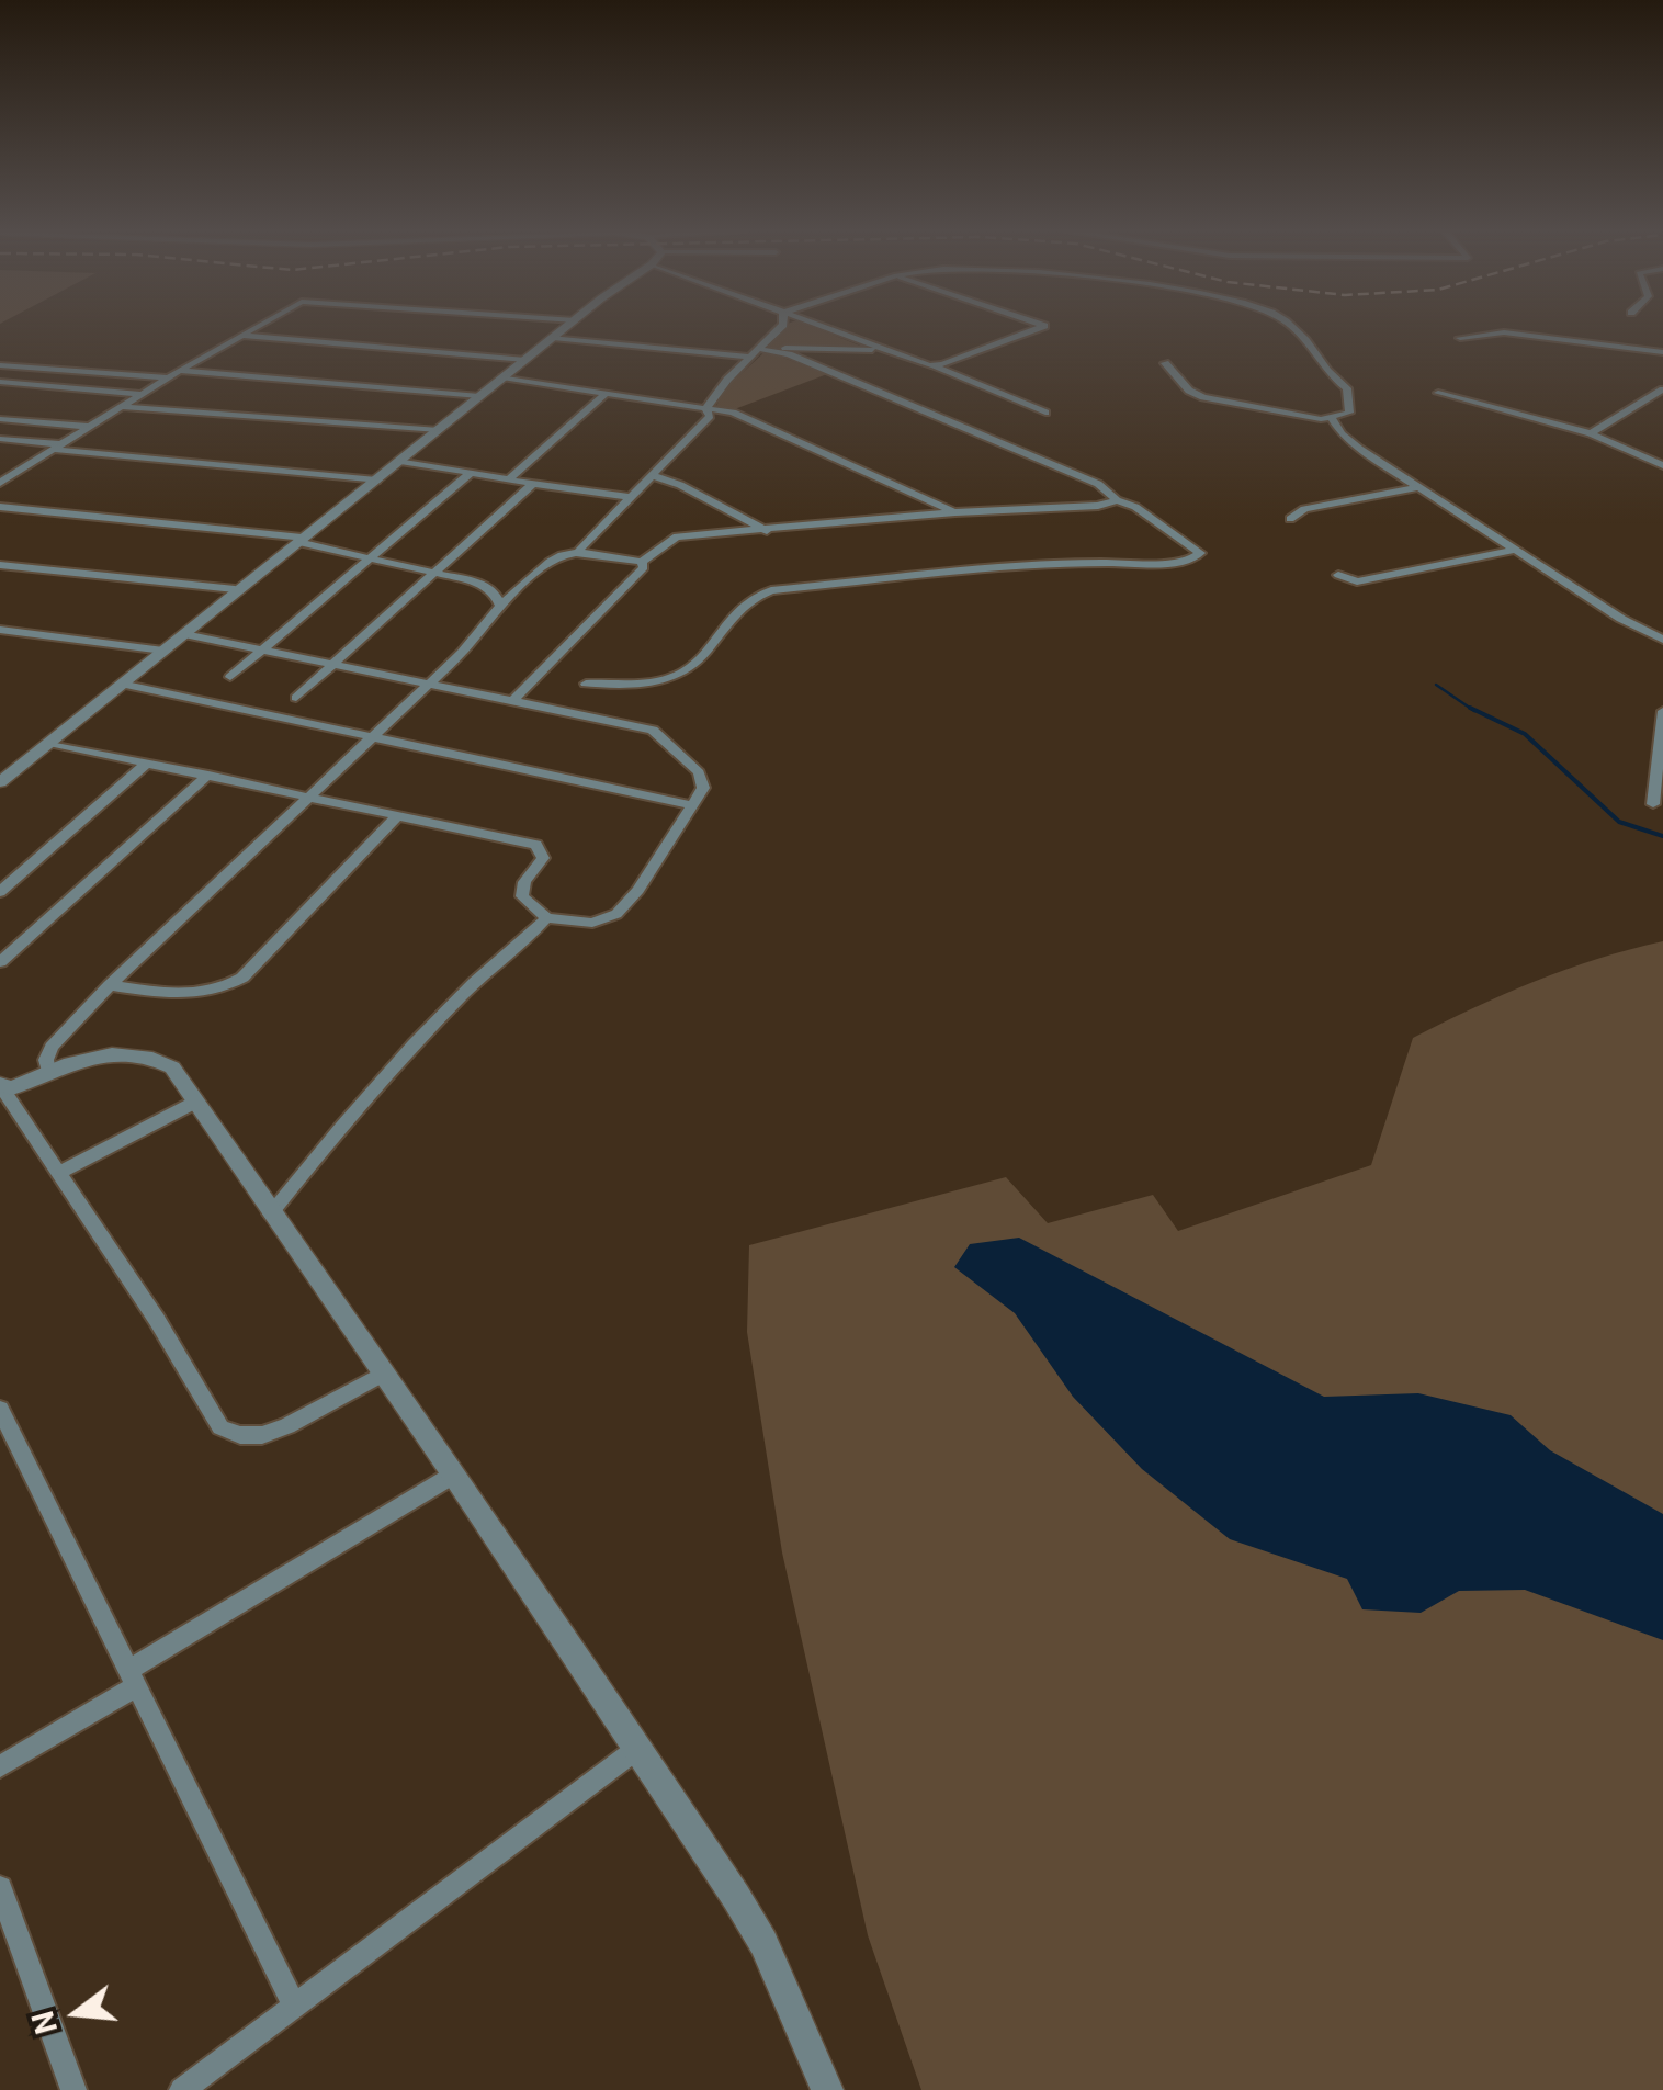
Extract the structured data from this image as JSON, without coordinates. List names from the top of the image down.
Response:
{
  "north": "left"
}
